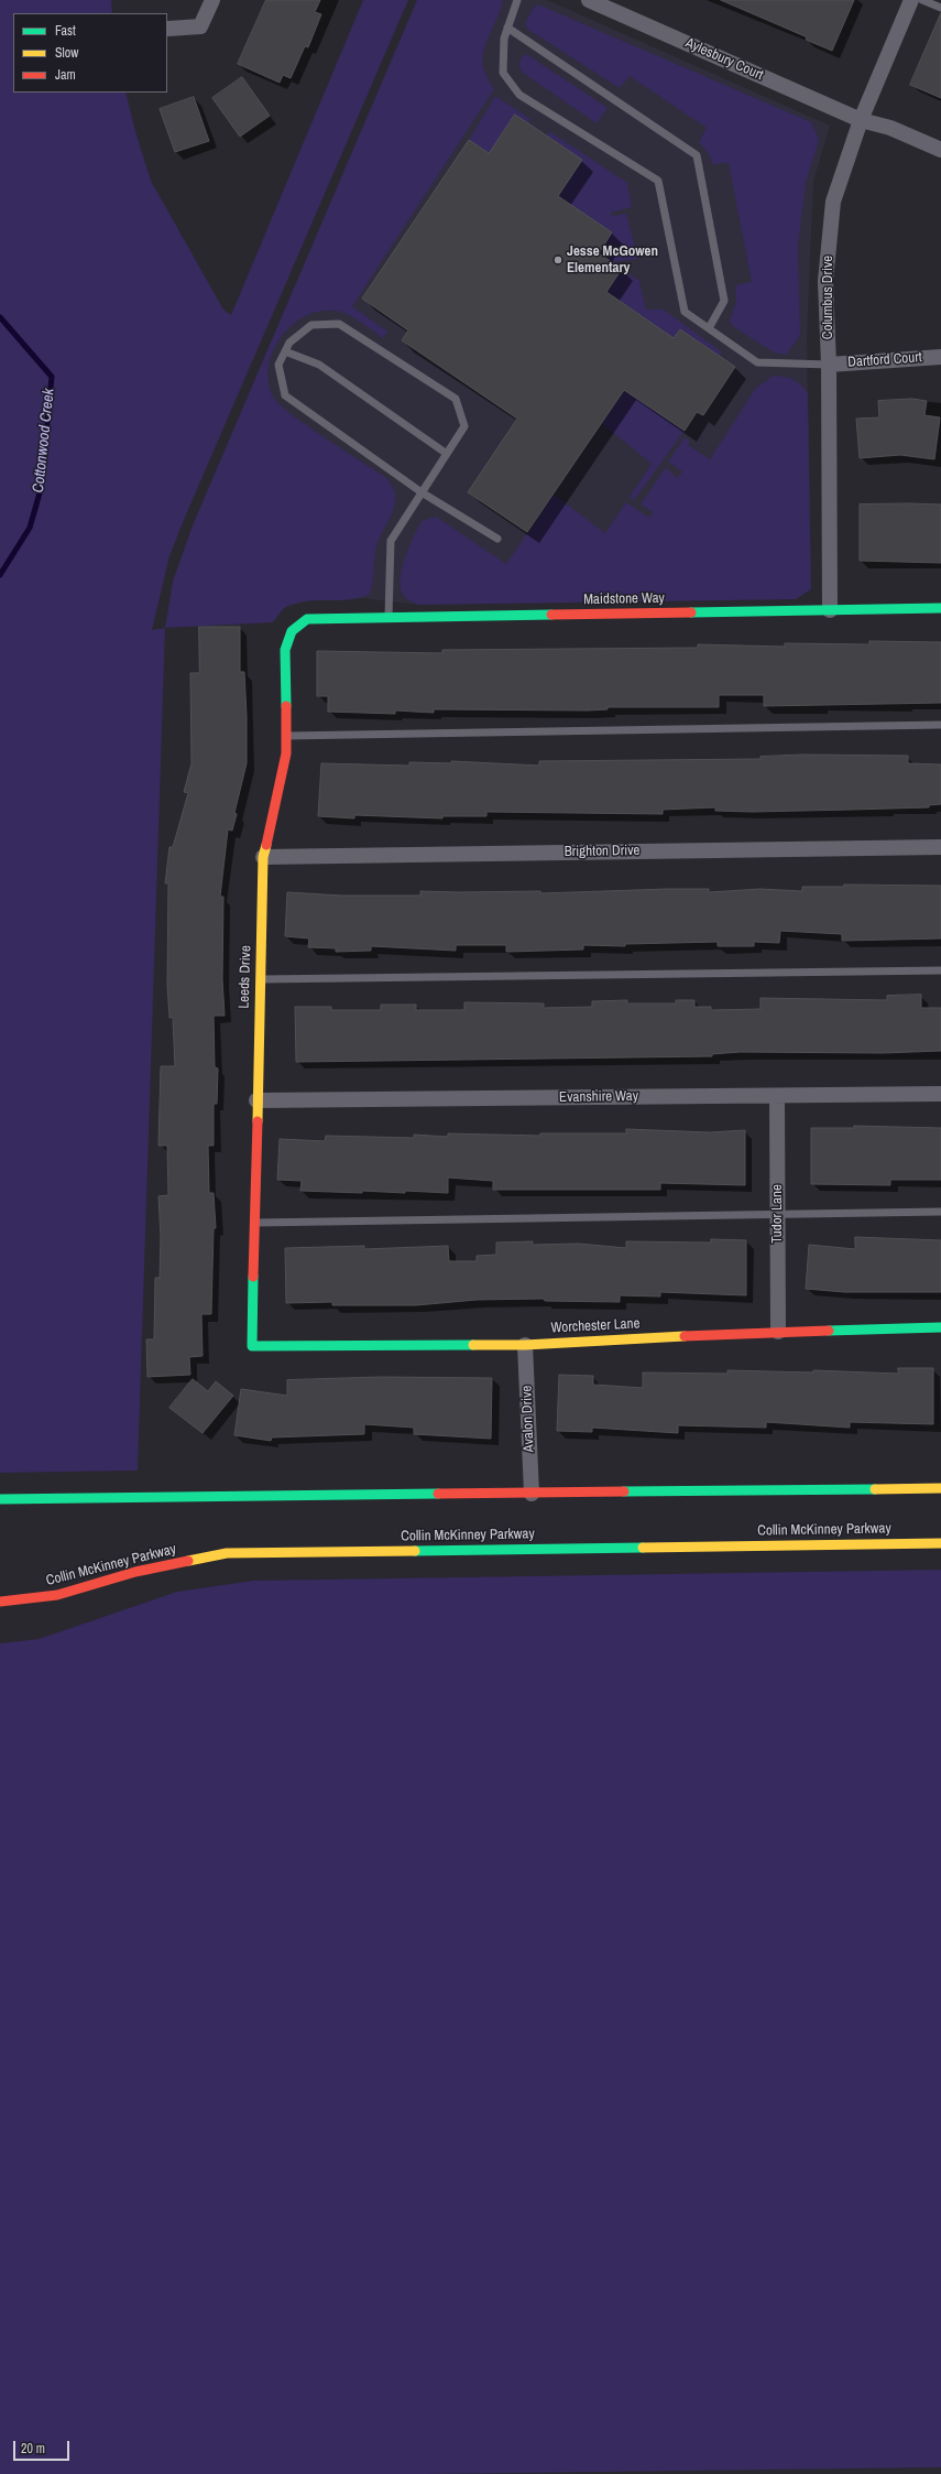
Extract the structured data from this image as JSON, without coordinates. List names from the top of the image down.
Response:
{
  "streets": {
    "street": [
      "Aylesbury Court",
      "Columbus Drive",
      "Dartford Court",
      "Maidstone Way",
      "Brighton Drive",
      "Leeds Drive",
      "Evanshire Way",
      "Tudor Lane",
      "Worchester Lane",
      "Avalon Drive",
      "Collin McKinney Parkway"
    ]
  },
  "crossings": [
    ["Aylesbury Court", "Columbus Drive"],
    ["Columbus Drive", "Dartford Court"],
    ["Columbus Drive", "Maidstone Way"],
    ["Maidstone Way", "Leeds Drive"],
    ["Brighton Drive", "Leeds Drive"],
    ["Leeds Drive", "Evanshire Way"],
    ["Leeds Drive", "Worchester Lane"],
    ["Evanshire Way", "Tudor Lane"],
    ["Tudor Lane", "Worchester Lane"],
    ["Worchester Lane", "Avalon Drive"]
  ],
  "water": ["Cottonwood Creek"],
  "places": ["Jesse McGowen Elementary"],
  "legend": ["Fast", "Slow", "Jam"],
  "scale_bar": "20 m"
}
